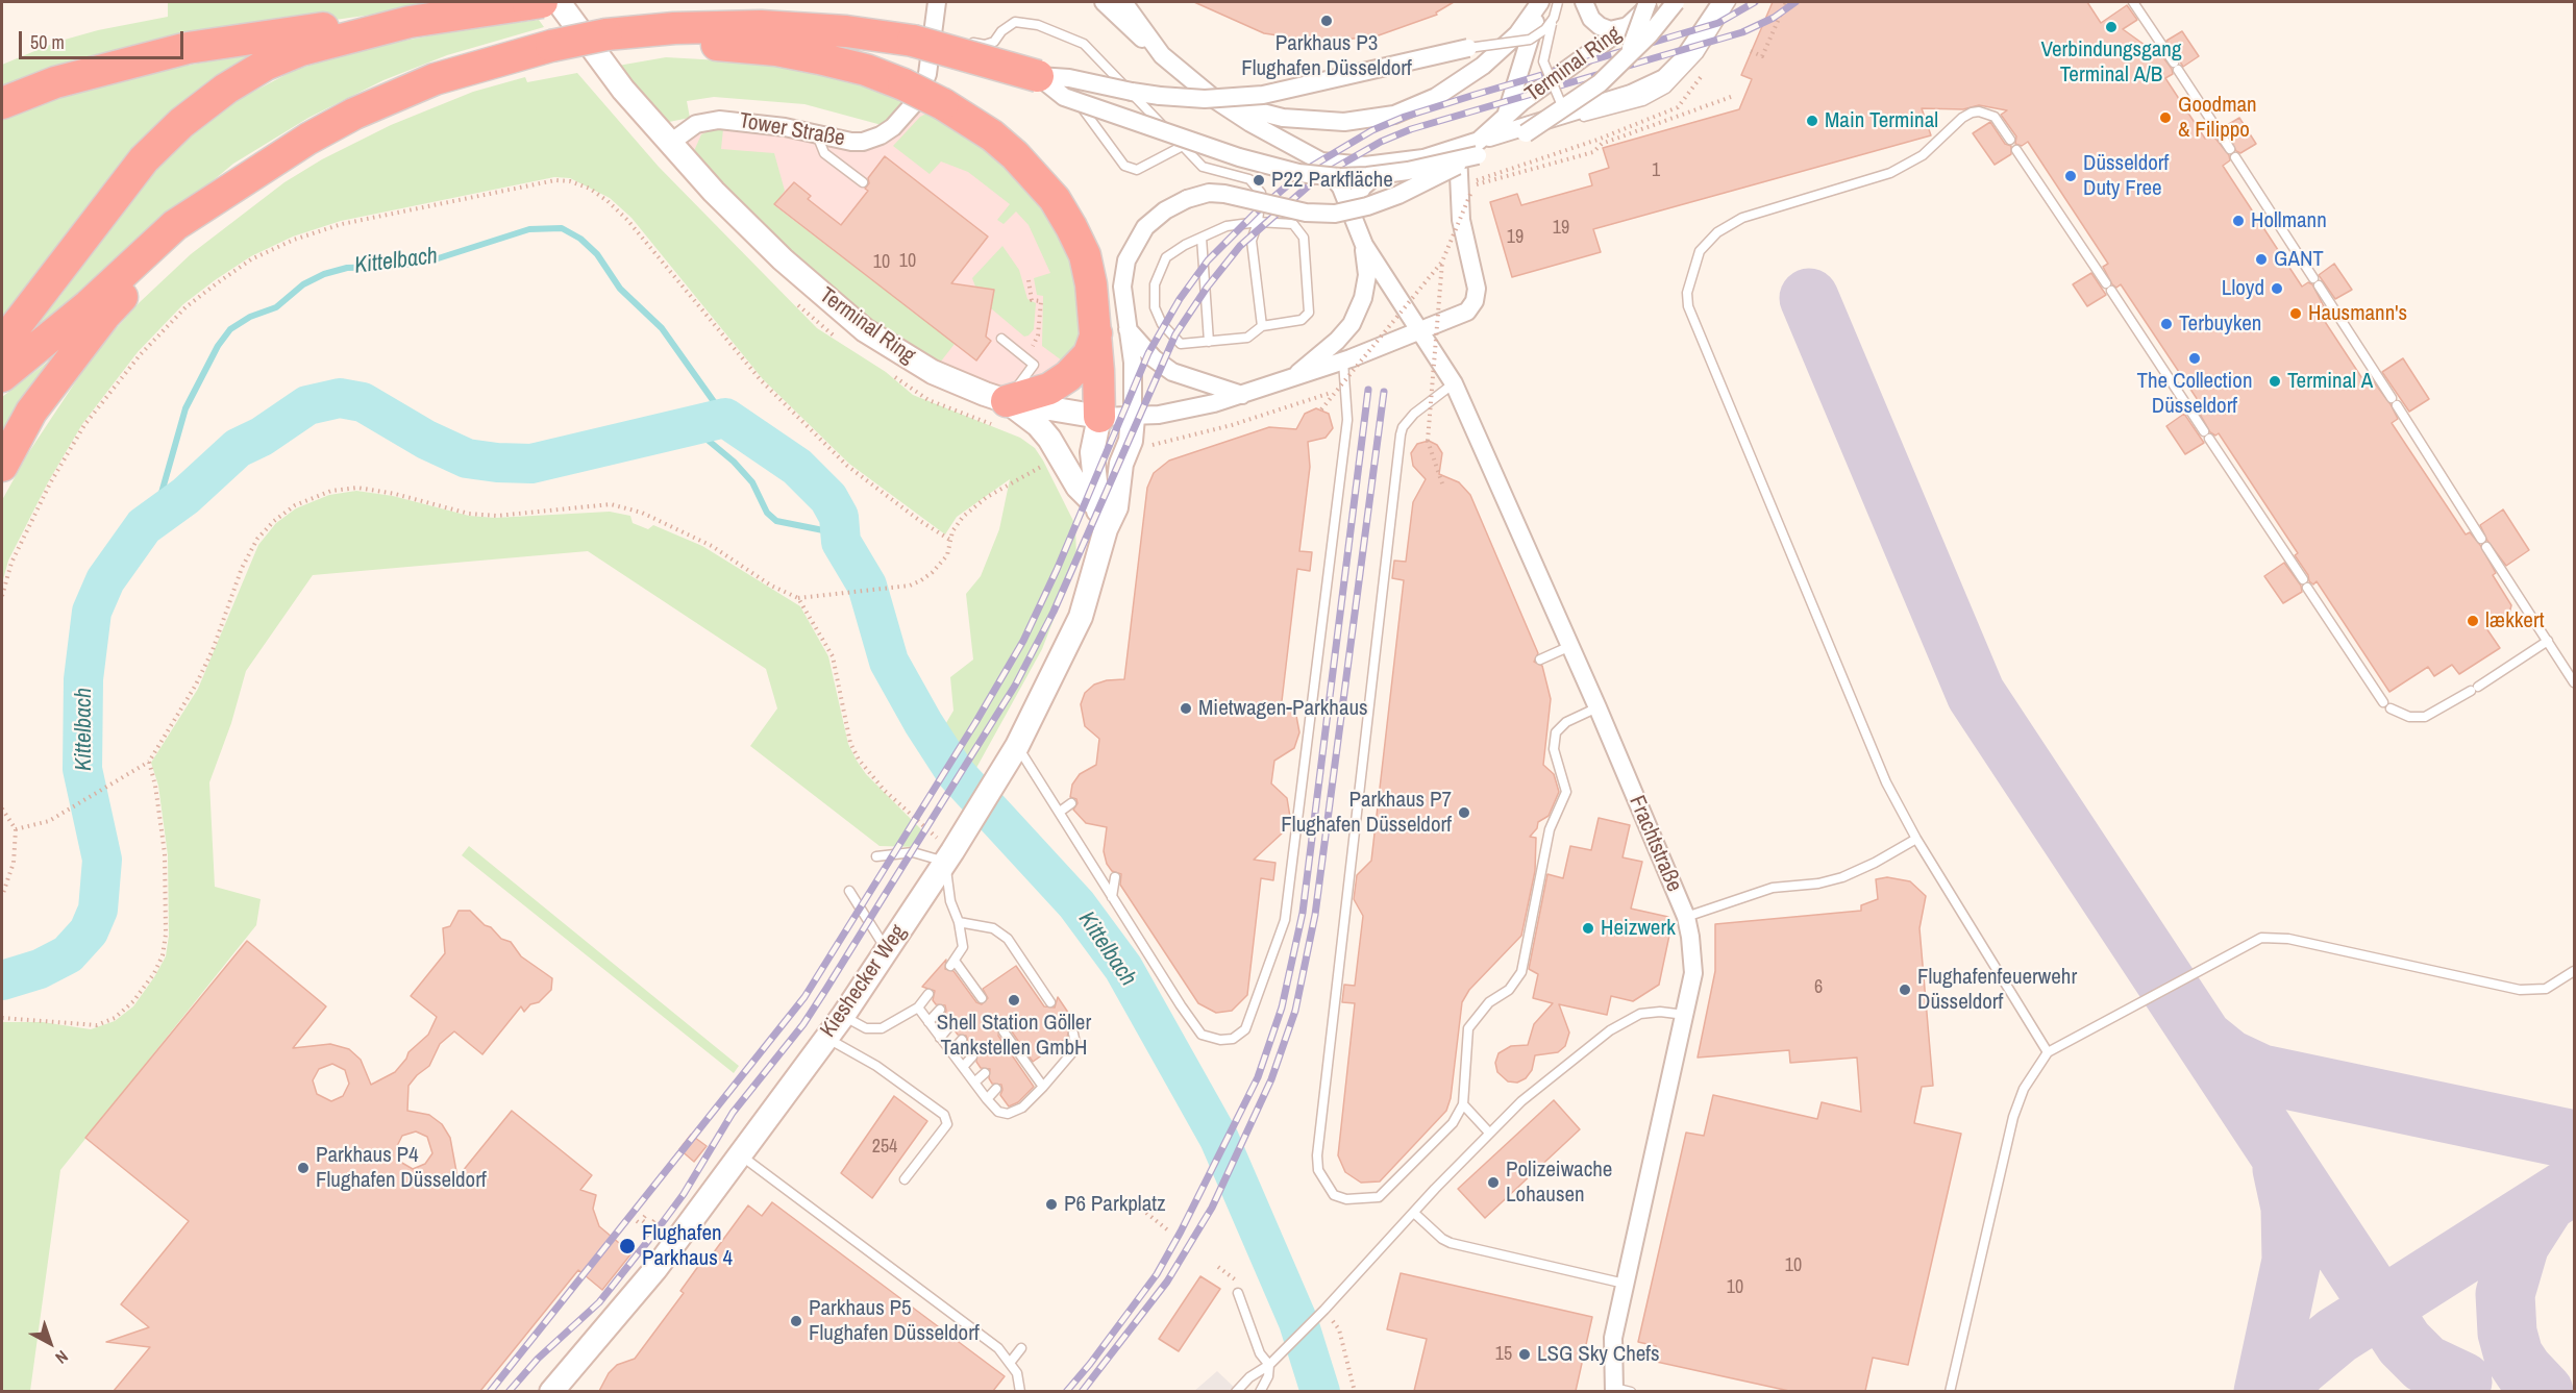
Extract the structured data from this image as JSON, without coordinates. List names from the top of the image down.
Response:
{
  "streets": {
    "street": [
      "Terminal Ring",
      "Tower Straße",
      "Frachtstraße",
      "Kieshecker Weg"
    ]
  },
  "crossings": [
    ["Terminal Ring", "Tower Straße"],
    ["Terminal Ring", "Frachtstraße"],
    ["Terminal Ring", "Kieshecker Weg"]
  ],
  "water": ["Kittelbach"],
  "places": [
    "Parkhaus P3 Flughafen Düsseldorf",
    "Verbindungsgang Terminal A/B",
    "Goodman & Filippo",
    "Main Terminal",
    "Düsseldorf Duty Free",
    "P22 Parkfläche",
    "Hollmann",
    "GANT",
    "Lloyd",
    "Hausmann's",
    "Terbuyken",
    "The Collection Düsseldorf",
    "Terminal A",
    "lækkert",
    "Mietwagen-Parkhaus",
    "Parkhaus P7 Flughafen Düsseldorf",
    "Heizwerk",
    "Flughafenfeuerwehr Düsseldorf",
    "Shell Station Göller Tankstellen GmbH",
    "Parkhaus P4 Flughafen Düsseldorf",
    "Polizeiwache Lohausen",
    "P6 Parkplatz",
    "Flughafen Parkhaus 4",
    "Parkhaus P5 Flughafen Düsseldorf",
    "LSG Sky Chefs"
  ],
  "house_numbers": [
    "1",
    "19",
    "19",
    "10",
    "10",
    "6",
    "254",
    "10",
    "10",
    "15"
  ],
  "scale_bar": "50 m",
  "north": "bottom right"
}
